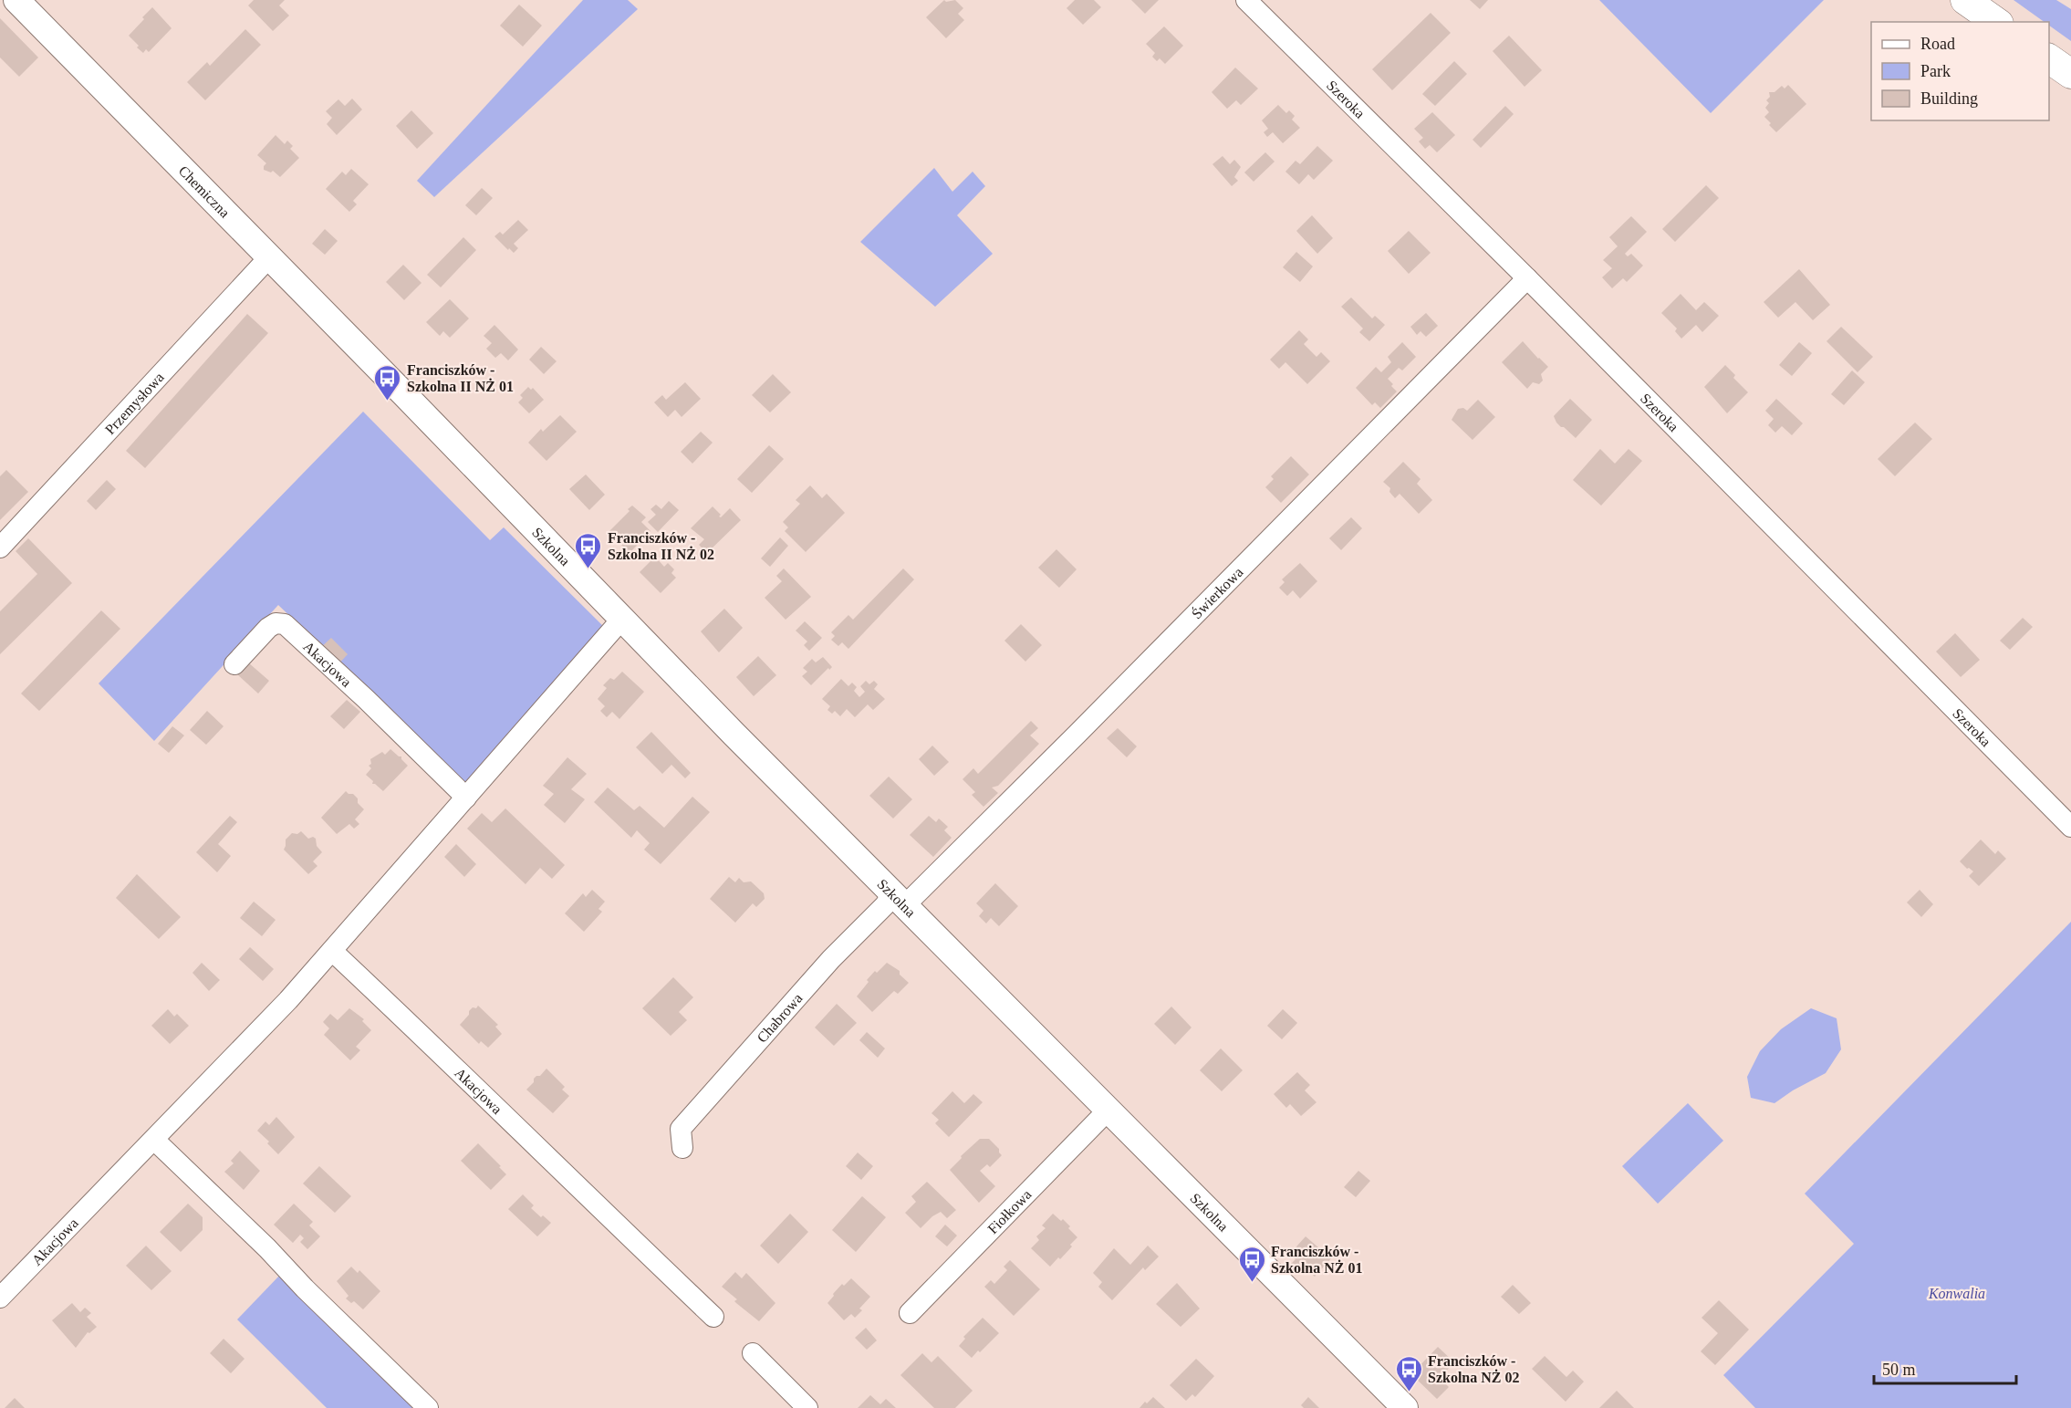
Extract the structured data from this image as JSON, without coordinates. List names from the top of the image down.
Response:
{
  "streets": {
    "street": [
      "Szeroka",
      "Chemiczna",
      "Przemysłowa",
      "Szkolna",
      "Świerkowa",
      "Akacjowa",
      "Chabrowa",
      "Fiołkowa"
    ]
  },
  "crossings": [
    ["Szeroka", "Świerkowa"],
    ["Chemiczna", "Przemysłowa"],
    ["Chemiczna", "Szkolna"],
    ["Szkolna", "Świerkowa"],
    ["Szkolna", "Akacjowa"],
    ["Szkolna", "Chabrowa"],
    ["Szkolna", "Fiołkowa"],
    ["Świerkowa", "Chabrowa"]
  ],
  "parks": ["Konwalia"],
  "places": {
    "bus stop": [
      "Franciszków - Szkolna II NŻ 01",
      "Franciszków - Szkolna II NŻ 02",
      "Franciszków - Szkolna NŻ 01",
      "Franciszków - Szkolna NŻ 02"
    ]
  },
  "legend": ["Road", "Park", "Building"],
  "scale_bar": "50 m"
}
